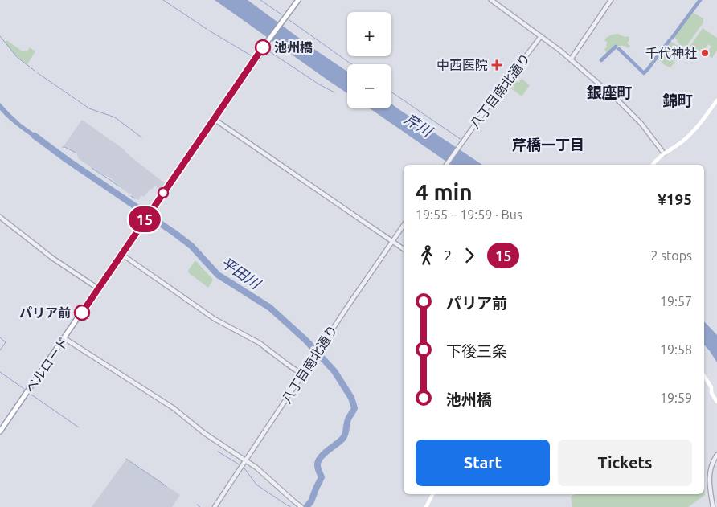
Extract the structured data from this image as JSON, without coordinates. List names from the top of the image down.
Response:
{
  "streets": {
    "main road": ["ベルロード"],
    "street": ["八丁目南北通り"]
  },
  "districts": ["銀座町", "錦町", "芹橋一丁目"],
  "water": ["芹川", "平田川"],
  "places": {
    "other": ["池州橋", "千代神社", "パリア前"],
    "health": ["中西医院"]
  },
  "lines": ["bus line 15"],
  "page": {
    "on_map": "15",
    "map_buttons": ["+", "−"],
    "heading": ["4 min", "19:55 – 19:59 · Bus", "¥195"],
    "legs": ["2", "15", "2 stops"],
    "list": [
      {
        "name": "パリア前",
        "value": "19:57"
      },
      {
        "name": "下後三条",
        "value": "19:58"
      },
      {
        "name": "池州橋",
        "value": "19:59"
      }
    ],
    "buttons": ["Start", "Tickets"]
  }
}
